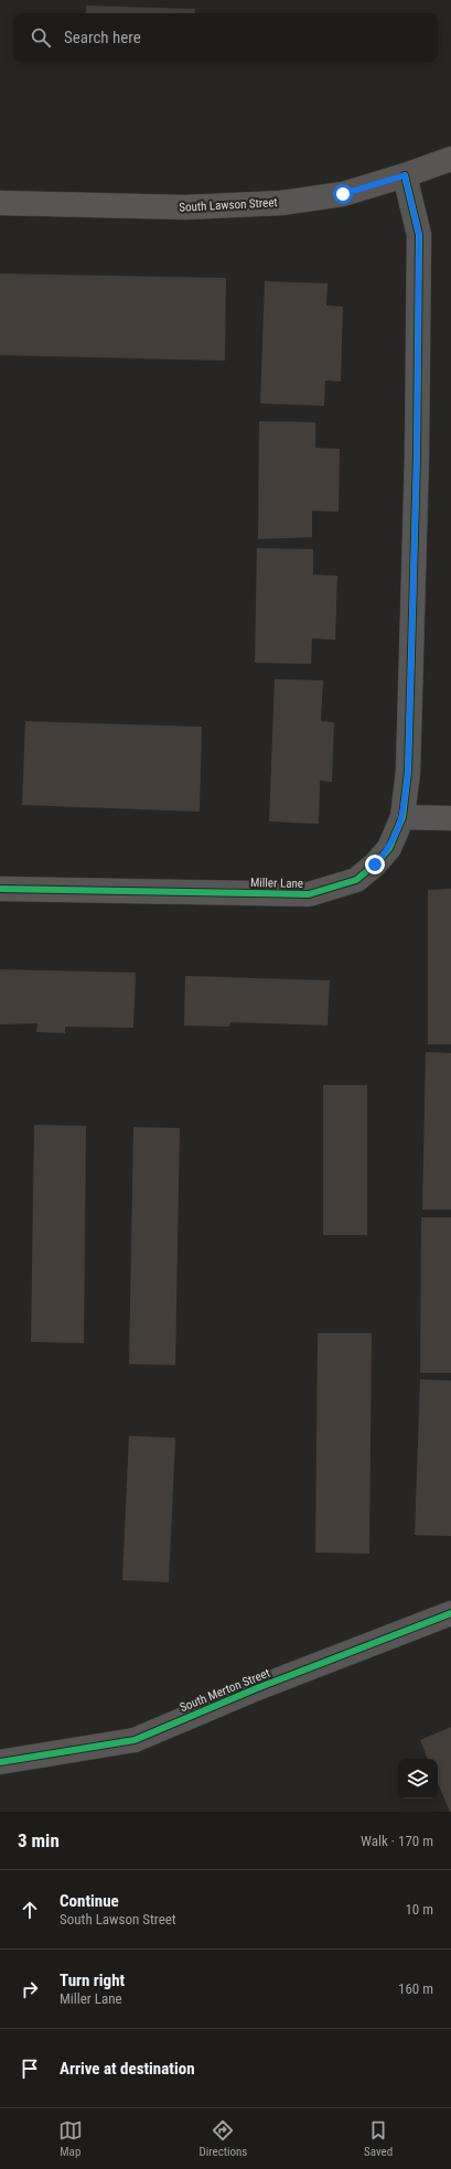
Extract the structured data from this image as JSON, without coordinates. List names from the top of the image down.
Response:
{
  "streets": {
    "street": ["South Lawson Street", "Miller Lane", "South Merton Street"]
  },
  "crossings": [
    ["South Lawson Street", "Miller Lane"]
  ],
  "page": {
    "search": "Search here",
    "heading": ["3 min", "Walk · 170 m"],
    "list": [
      ["Continue", "South Lawson Street", "10 m"],
      ["Turn right", "Miller Lane", "160 m"],
      "Arrive at destination"
    ],
    "nav": ["Map", "Directions", "Saved"]
  }
}
